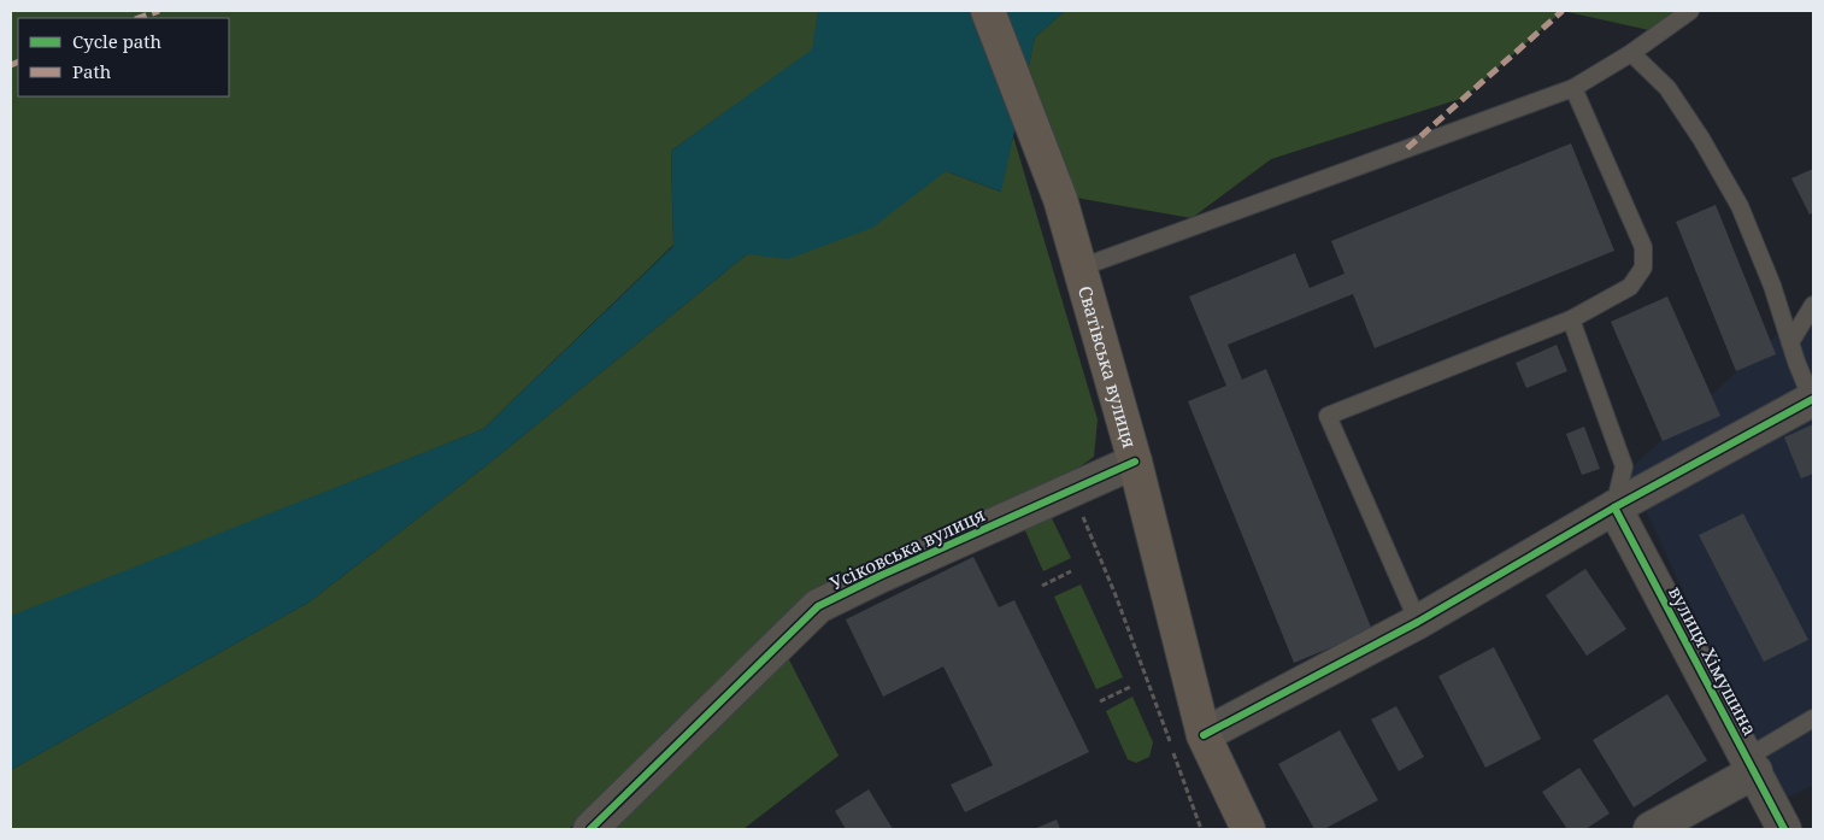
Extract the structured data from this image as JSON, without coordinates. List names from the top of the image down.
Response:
{
  "streets": {
    "main road": ["Сватівська вулиця"],
    "street": ["Усіковська вулиця", "вулиця Хімушина"]
  },
  "crossings": [
    ["Сватівська вулиця", "Усіковська вулиця"]
  ],
  "legend": ["Cycle path", "Path"]
}
